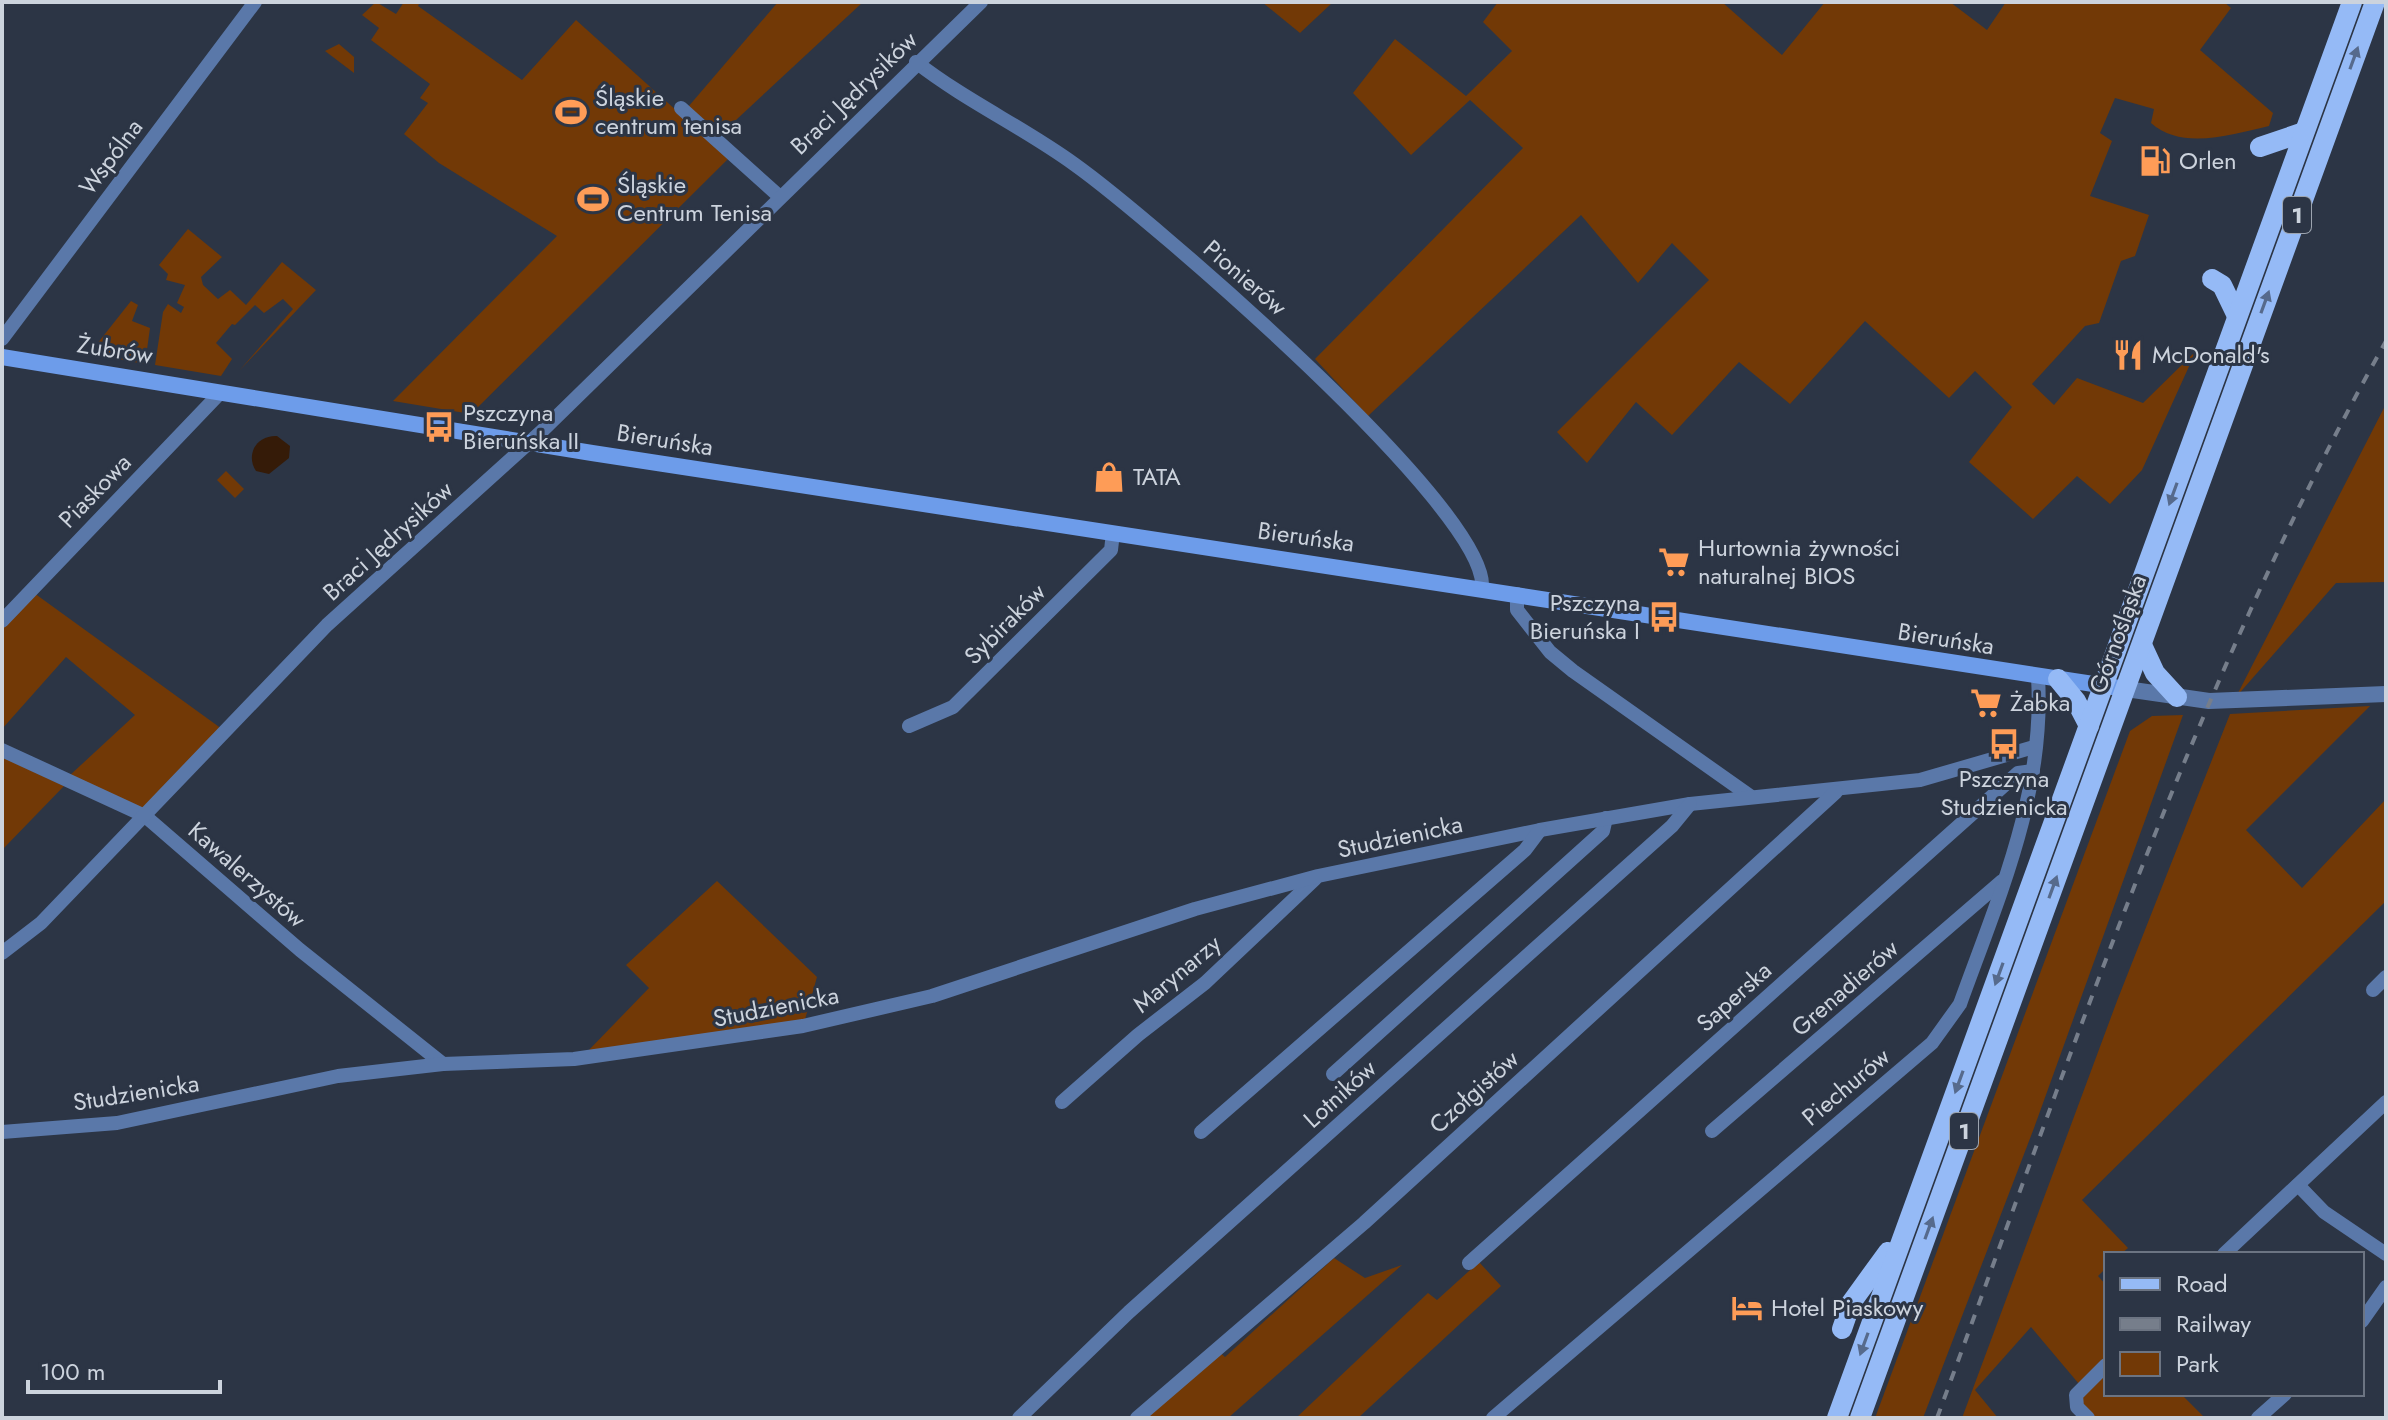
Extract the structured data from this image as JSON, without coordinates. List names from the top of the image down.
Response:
{
  "streets": {
    "main road": [
      "1",
      "Żubrów",
      "Bieruńska",
      "Górnośląska"
    ],
    "street": [
      "Braci Jędrysików",
      "Wspólna",
      "Pionierów",
      "Piaskowa",
      "Sybiraków",
      "Studzienicka",
      "Kawalerzystów",
      "Marynarzy",
      "Grenadierów",
      "Saperska",
      "Piechurów",
      "Czołgistów",
      "Lotników"
    ]
  },
  "crossings": [
    ["Braci Jędrysików", "Pionierów"],
    ["Braci Jędrysików", "Bieruńska"],
    ["Braci Jędrysików", "Kawalerzystów"],
    ["Pionierów", "Bieruńska"],
    ["Żubrów", "Bieruńska"],
    ["Żubrów", "Piaskowa"],
    ["Bieruńska", "Piaskowa"],
    ["Bieruńska", "Sybiraków"],
    ["Bieruńska", "Górnośląska"],
    ["Bieruńska", "Piechurów"],
    ["Studzienicka", "Kawalerzystów"],
    ["Studzienicka", "Marynarzy"],
    ["Studzienicka", "Piechurów"],
    ["Studzienicka", "Czołgistów"],
    ["Studzienicka", "Lotników"],
    ["Grenadierów", "Piechurów"],
    ["Saperska", "Piechurów"]
  ],
  "places": {
    "sports": ["Śląskie centrum tenisa", "Śląskie Centrum Tenisa"],
    "fuel station": ["Orlen"],
    "restaurant": ["McDonald's"],
    "bus stop": ["Pszczyna Bieruńska II", "Pszczyna Bieruńska I", "Pszczyna Studzienicka"],
    "shop": ["TATA"],
    "supermarket": ["Hurtownia żywności naturalnej BIOS", "Żabka"],
    "hotel": ["Hotel Piaskowy"]
  },
  "legend": ["Road", "Railway", "Park"],
  "scale_bar": "100 m"
}
